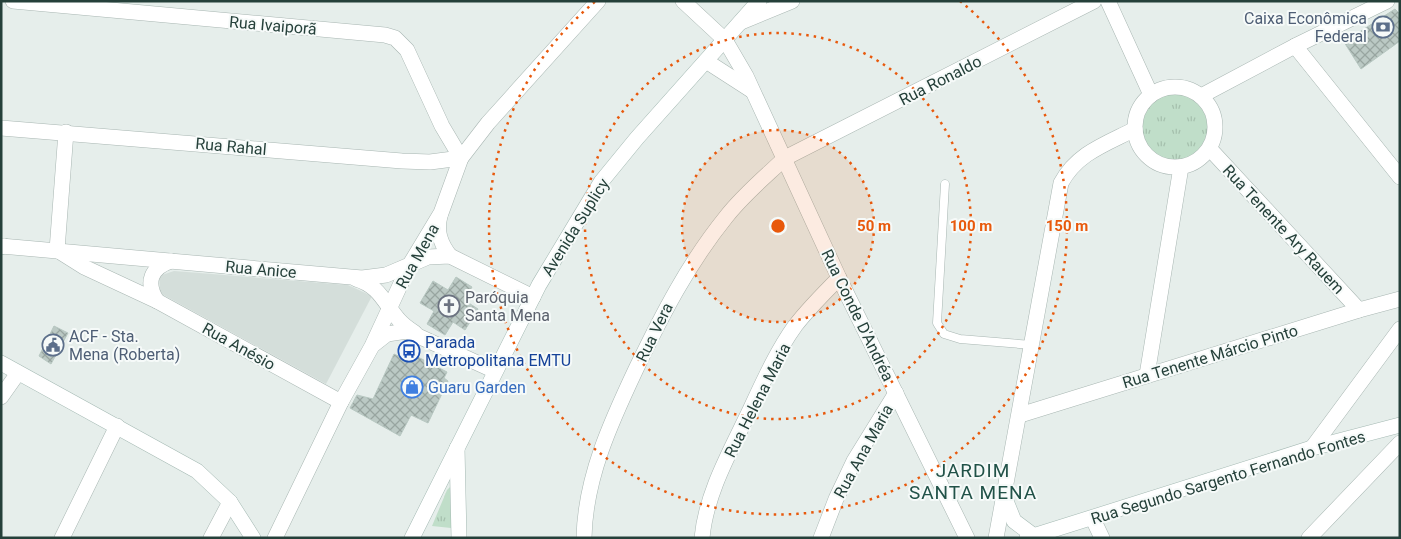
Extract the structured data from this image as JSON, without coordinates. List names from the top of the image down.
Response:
{
  "streets": {
    "street": [
      "Rua Ivaiporã",
      "Rua Ronaldo",
      "Rua Rahal",
      "Avenida Suplicy",
      "Rua Tenente Ary Rauem",
      "Rua Mena",
      "Rua Anice",
      "Rua Conde D'Andréa",
      "Rua Vera",
      "Rua Anésio",
      "Rua Tenente Márcio Pinto",
      "Rua Helena Maria",
      "Rua Ana Maria",
      "Rua Segundo Sargento Fernando Fontes"
    ]
  },
  "crossings": [
    ["Rua Ivaiporã", "Rua Rahal"],
    ["Rua Ivaiporã", "Rua Mena"],
    ["Rua Ronaldo", "Rua Conde D'Andréa"],
    ["Rua Ronaldo", "Rua Vera"],
    ["Rua Rahal", "Rua Mena"],
    ["Avenida Suplicy", "Rua Conde D'Andréa"],
    ["Rua Tenente Ary Rauem", "Rua Tenente Márcio Pinto"],
    ["Rua Mena", "Rua Anice"],
    ["Rua Mena", "Rua Anésio"],
    ["Rua Anice", "Rua Anésio"],
    ["Rua Conde D'Andréa", "Rua Vera"],
    ["Rua Conde D'Andréa", "Rua Helena Maria"],
    ["Rua Conde D'Andréa", "Rua Ana Maria"]
  ],
  "districts": ["JARDIM SANTA MENA"],
  "places": {
    "bank": ["Caixa Econômica Federal"],
    "church": ["Paróquia Santa Mena"],
    "public building": ["ACF - Sta. Mena (Roberta)"],
    "bus stop": ["Parada Metropolitana EMTU"],
    "shop": ["Guaru Garden"]
  },
  "rings": ["50 m", "100 m", "150 m"]
}
